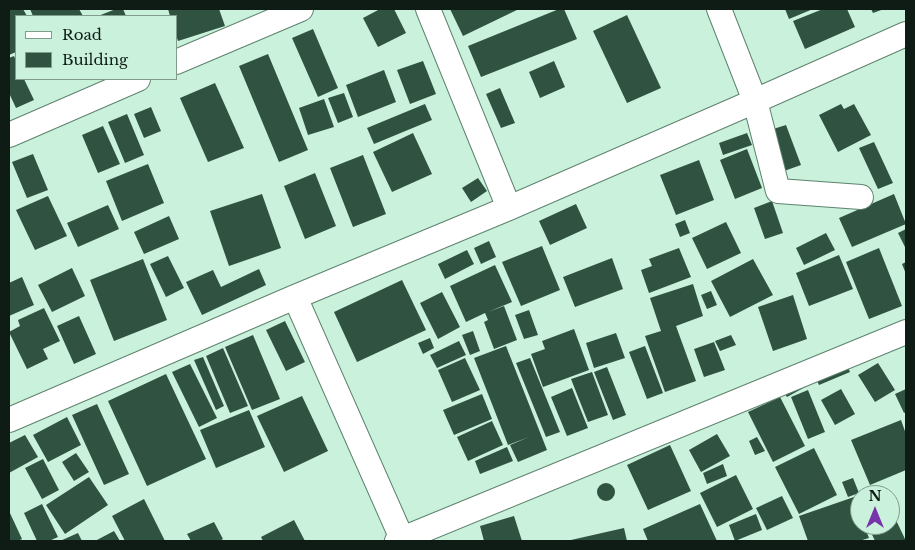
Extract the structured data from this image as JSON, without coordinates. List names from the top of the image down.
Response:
{
  "legend": ["Road", "Building"],
  "north": "top"
}
